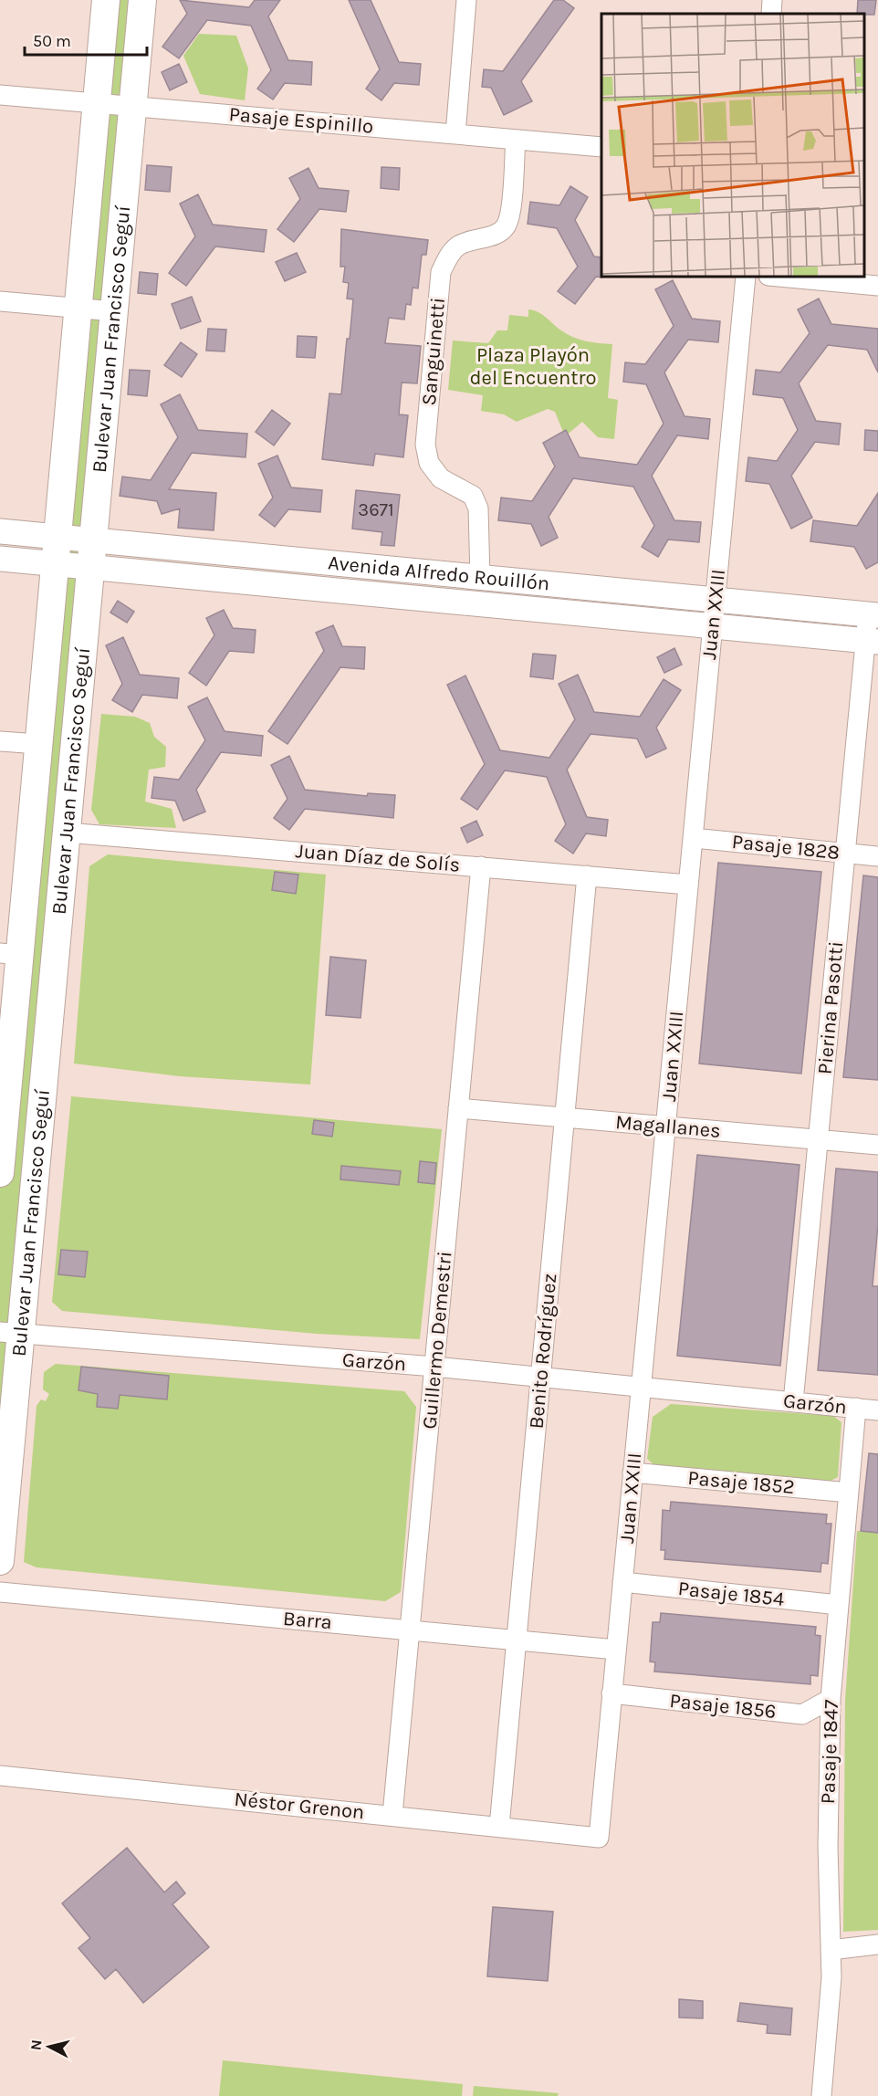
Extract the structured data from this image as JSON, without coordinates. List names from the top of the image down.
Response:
{
  "streets": {
    "main road": ["Bulevar Juan Francisco Seguí"],
    "street": [
      "Pasaje Espinillo",
      "Sanguinetti",
      "Avenida Alfredo Rouillón",
      "Juan XXIII",
      "Pasaje 1828",
      "Juan Díaz de Solís",
      "Pierina Pasotti",
      "Magallanes",
      "Guillermo Demestri",
      "Benito Rodríguez",
      "Garzón",
      "Pasaje 1852",
      "Pasaje 1854",
      "Barra",
      "Pasaje 1856",
      "Pasaje 1847",
      "Néstor Grenon"
    ]
  },
  "crossings": [
    ["Pasaje Espinillo", "Bulevar Juan Francisco Seguí"],
    ["Pasaje Espinillo", "Sanguinetti"],
    ["Bulevar Juan Francisco Seguí", "Avenida Alfredo Rouillón"],
    ["Bulevar Juan Francisco Seguí", "Juan Díaz de Solís"],
    ["Bulevar Juan Francisco Seguí", "Garzón"],
    ["Sanguinetti", "Avenida Alfredo Rouillón"],
    ["Avenida Alfredo Rouillón", "Juan XXIII"],
    ["Avenida Alfredo Rouillón", "Pierina Pasotti"],
    ["Juan XXIII", "Pasaje 1828"],
    ["Juan XXIII", "Juan Díaz de Solís"],
    ["Juan XXIII", "Magallanes"],
    ["Juan XXIII", "Garzón"],
    ["Juan XXIII", "Pasaje 1852"],
    ["Juan XXIII", "Pasaje 1854"],
    ["Juan XXIII", "Barra"],
    ["Juan XXIII", "Pasaje 1856"],
    ["Juan XXIII", "Néstor Grenon"],
    ["Pasaje 1828", "Pierina Pasotti"],
    ["Juan Díaz de Solís", "Guillermo Demestri"],
    ["Juan Díaz de Solís", "Benito Rodríguez"],
    ["Pierina Pasotti", "Magallanes"],
    ["Pierina Pasotti", "Garzón"],
    ["Magallanes", "Guillermo Demestri"],
    ["Magallanes", "Benito Rodríguez"],
    ["Guillermo Demestri", "Garzón"],
    ["Guillermo Demestri", "Barra"],
    ["Guillermo Demestri", "Néstor Grenon"],
    ["Benito Rodríguez", "Garzón"],
    ["Benito Rodríguez", "Barra"],
    ["Benito Rodríguez", "Néstor Grenon"],
    ["Garzón", "Pasaje 1847"],
    ["Pasaje 1852", "Pasaje 1847"],
    ["Pasaje 1854", "Pasaje 1847"],
    ["Pasaje 1856", "Pasaje 1847"]
  ],
  "parks": ["Plaza Playón del Encuentro"],
  "house_numbers": ["3671"],
  "scale_bar": "50 m",
  "north": "left"
}
